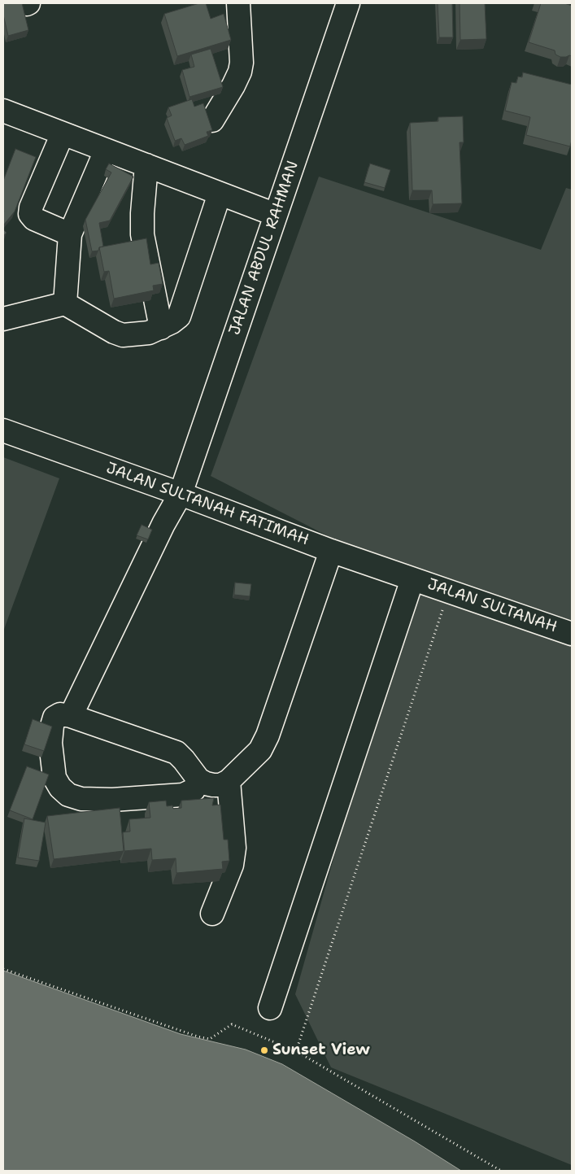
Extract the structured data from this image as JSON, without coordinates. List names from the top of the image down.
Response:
{
  "streets": {
    "street": ["JALAN ABDUL RAHMAN", "JALAN SULTANAH FATIMAH", "JALAN SULTANAH"]
  },
  "crossings": [
    ["JALAN ABDUL RAHMAN", "JALAN SULTANAH FATIMAH"],
    ["JALAN SULTANAH FATIMAH", "JALAN SULTANAH"]
  ],
  "places": ["Sunset View"]
}
